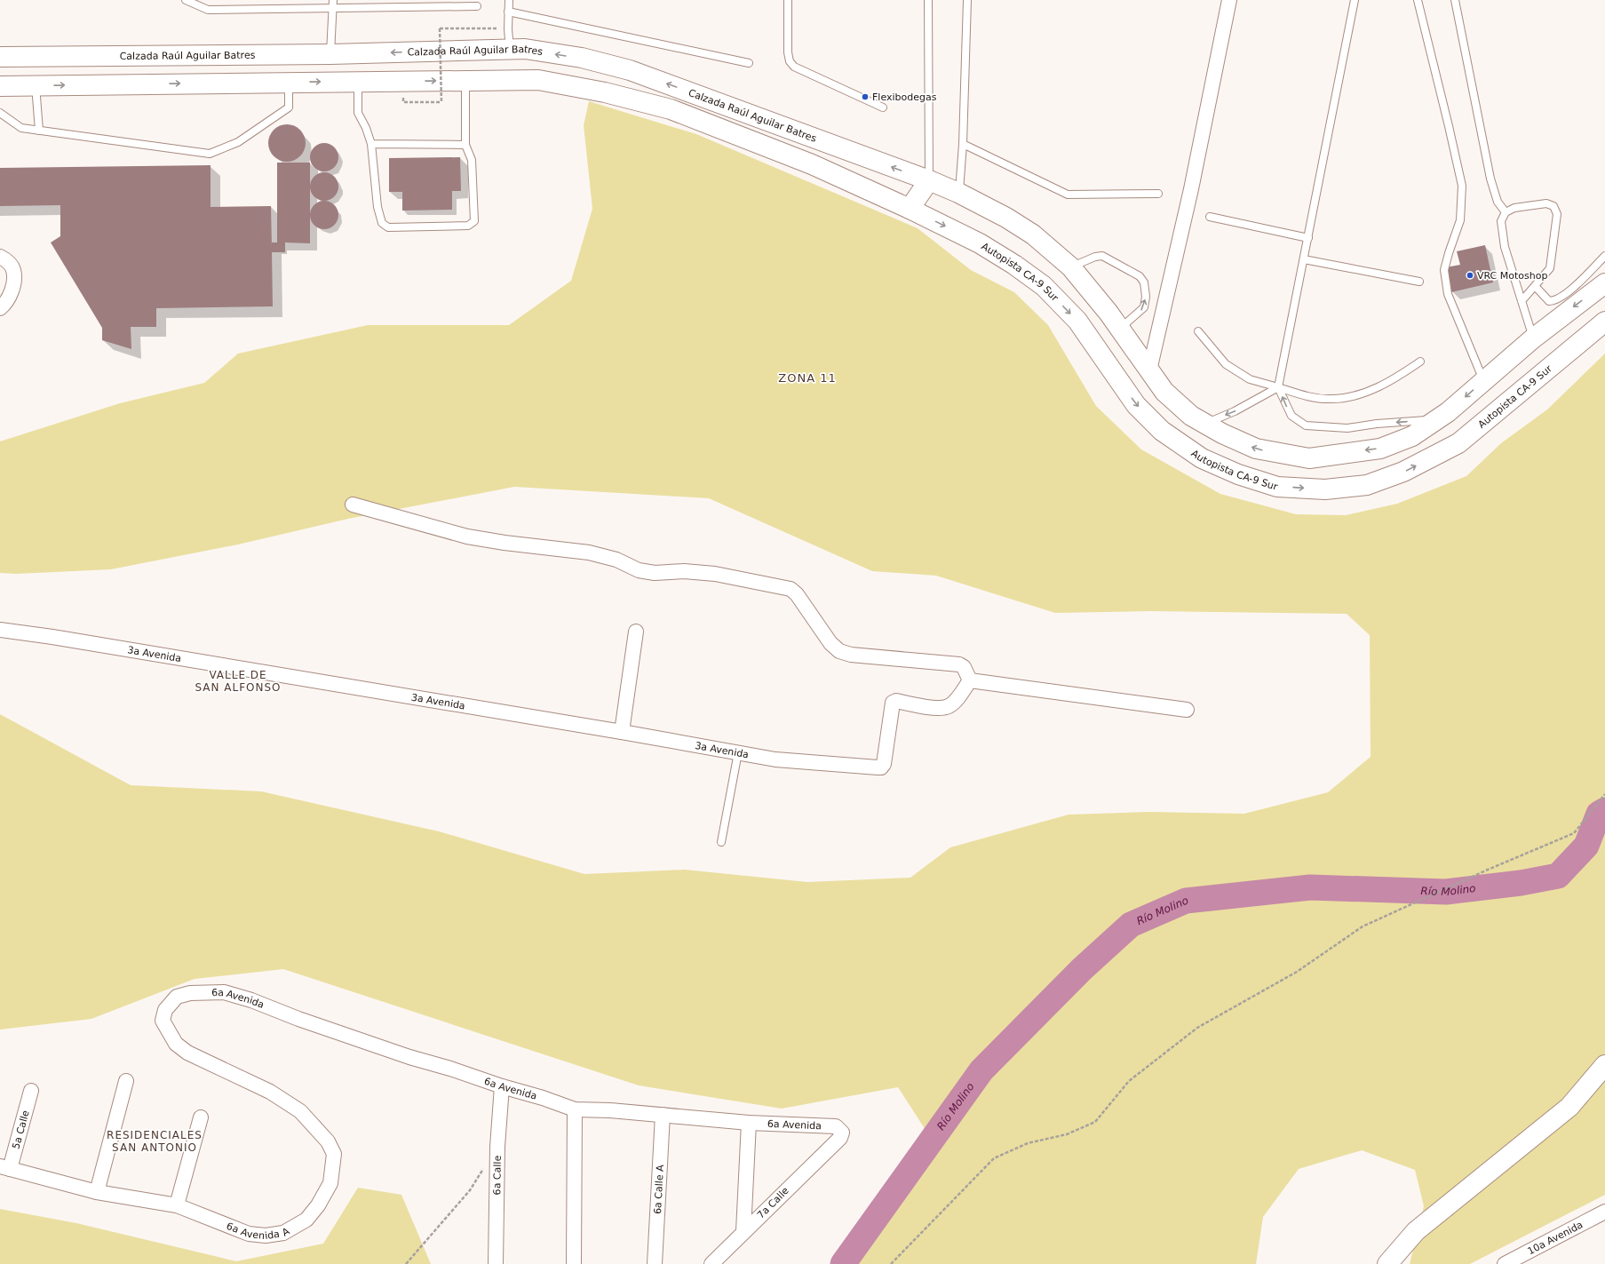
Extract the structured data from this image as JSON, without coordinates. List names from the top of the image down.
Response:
{
  "streets": {
    "main road": ["Calzada Raúl Aguilar Batres", "Autopista CA-9 Sur"],
    "street": [
      "3a Avenida",
      "6a Avenida",
      "5a Calle",
      "6a Calle",
      "6a Calle A",
      "7a Calle",
      "6a Avenida A",
      "10a Avenida"
    ]
  },
  "crossings": [
    ["6a Avenida", "6a Calle"],
    ["6a Avenida", "6a Calle A"],
    ["6a Avenida", "7a Calle"],
    ["6a Avenida", "6a Avenida A"],
    ["5a Calle", "6a Avenida A"]
  ],
  "districts": ["ZONA 11", "VALLE DE SAN ALFONSO", "RESIDENCIALES SAN ANTONIO"],
  "water": ["Río Molino"],
  "places": ["Flexibodegas", "VRC Motoshop"]
}
